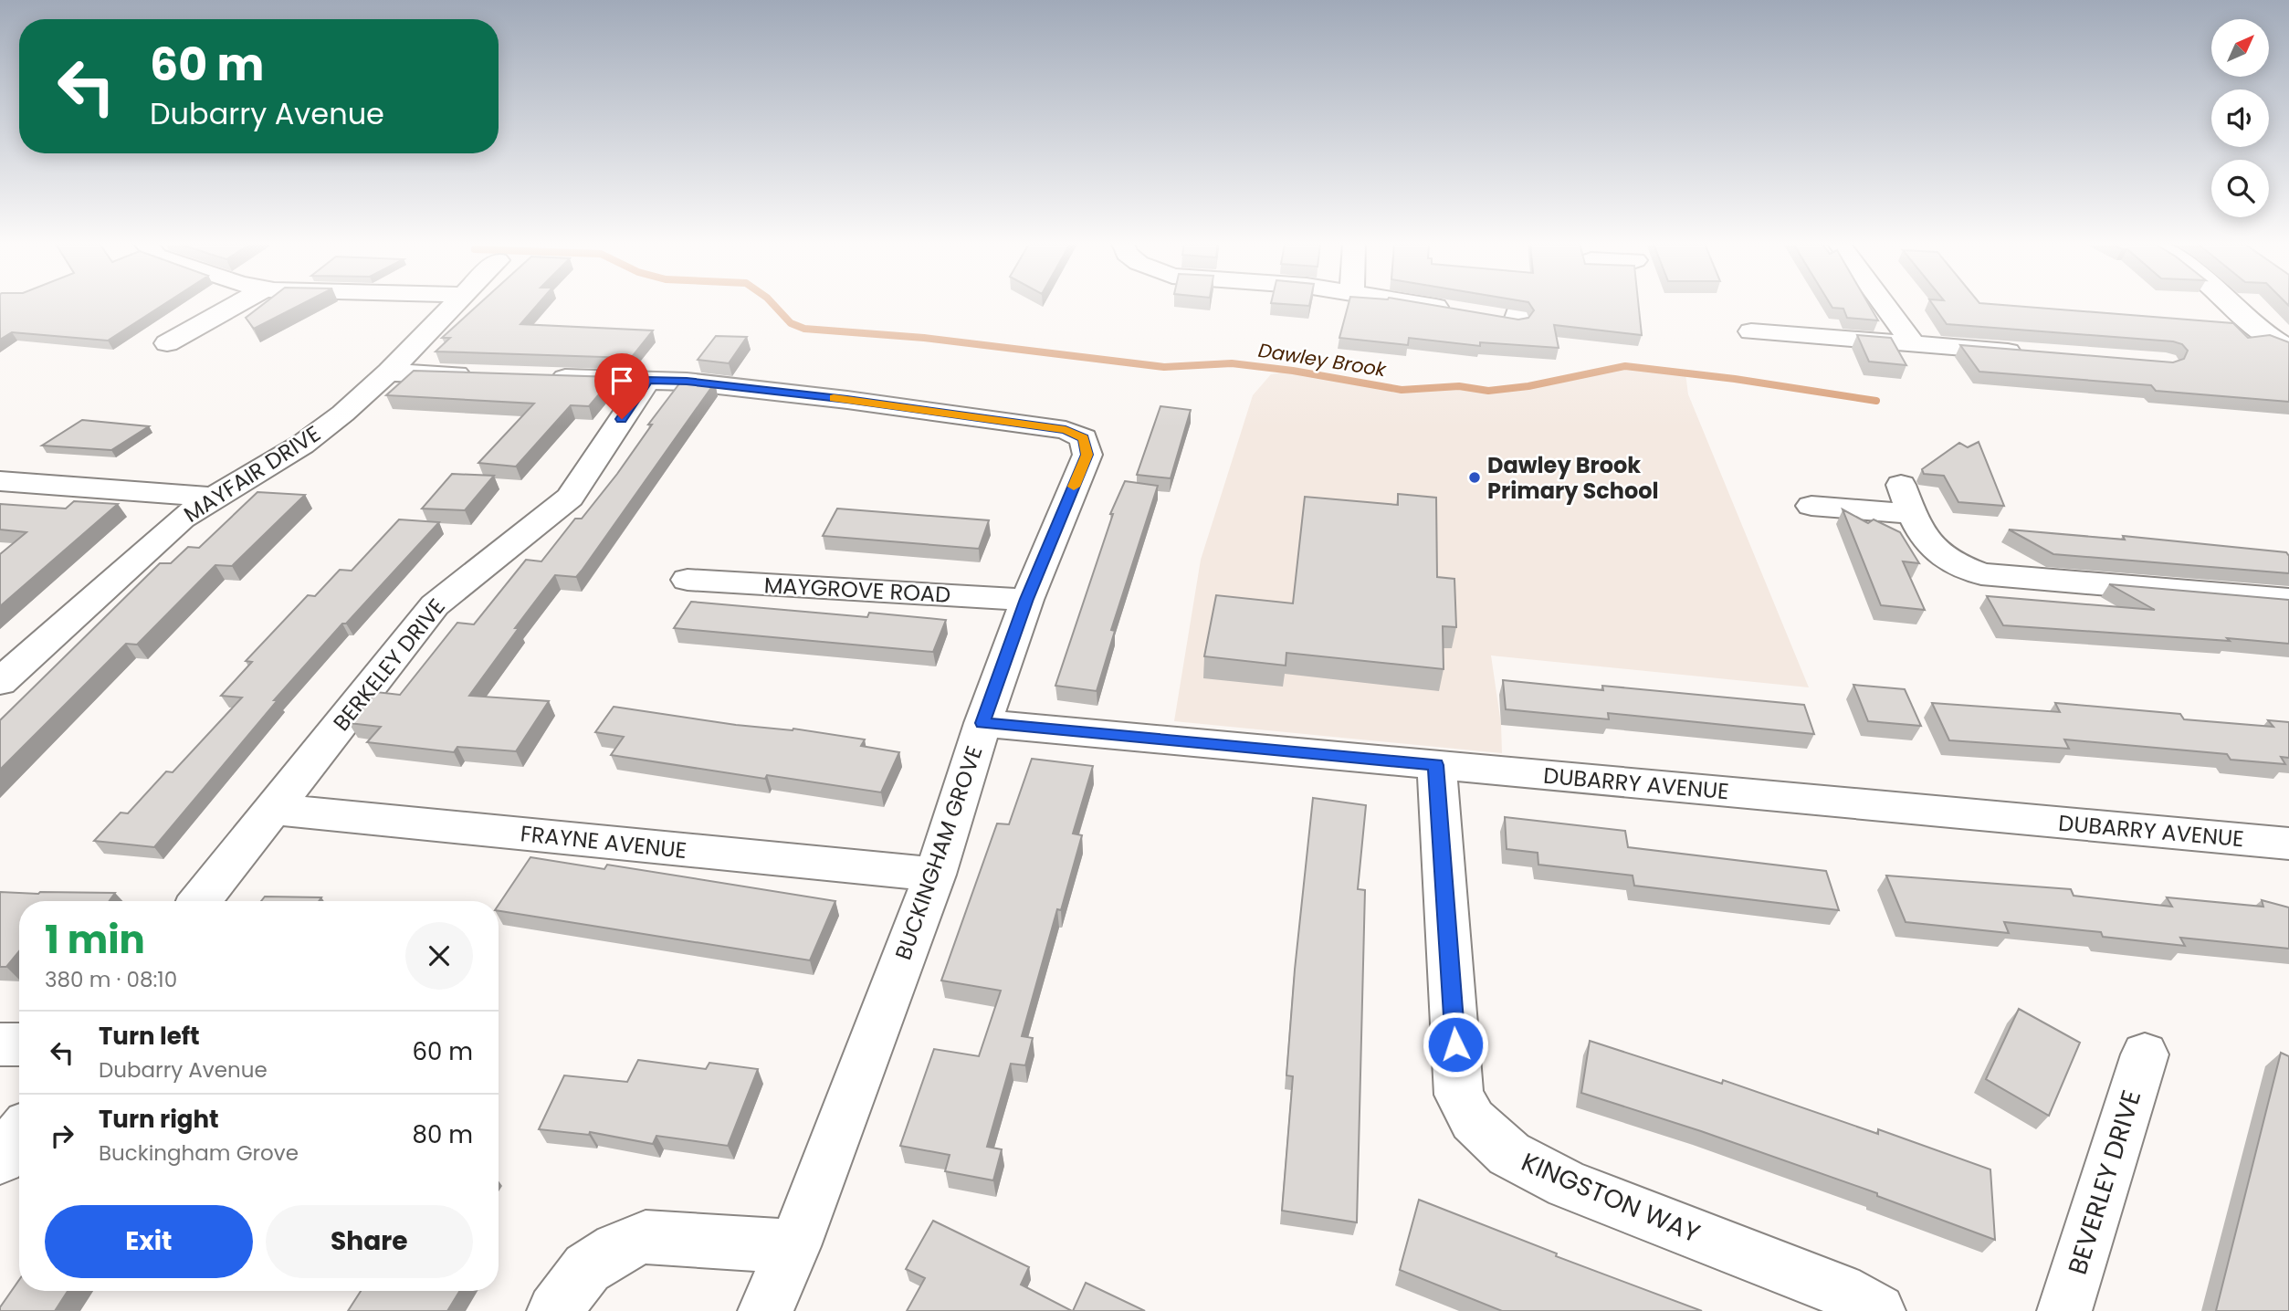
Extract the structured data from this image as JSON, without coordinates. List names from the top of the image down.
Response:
{
  "streets": {
    "street": [
      "MAYFAIR DRIVE",
      "MAYGROVE ROAD",
      "BERKELEY DRIVE",
      "DUBARRY AVENUE",
      "FRAYNE AVENUE",
      "BUCKINGHAM GROVE",
      "BEVERLEY DRIVE",
      "KINGSTON WAY"
    ]
  },
  "crossings": [
    ["MAYGROVE ROAD", "BUCKINGHAM GROVE"],
    ["BERKELEY DRIVE", "FRAYNE AVENUE"],
    ["BERKELEY DRIVE", "BUCKINGHAM GROVE"],
    ["DUBARRY AVENUE", "BUCKINGHAM GROVE"],
    ["DUBARRY AVENUE", "KINGSTON WAY"],
    ["FRAYNE AVENUE", "BUCKINGHAM GROVE"]
  ],
  "water": ["Dawley Brook"],
  "places": ["Dawley Brook Primary School"],
  "north": "top right",
  "page": {
    "turn": ["60 m", "Dubarry Avenue"],
    "heading": ["1 min", "380 m · 08:10"],
    "list": [
      {
        "name": "Turn left",
        "note": "Dubarry Avenue",
        "value": "60 m"
      },
      {
        "name": "Turn right",
        "note": "Buckingham Grove",
        "value": "80 m"
      }
    ],
    "buttons": ["Exit", "Share"]
  }
}
